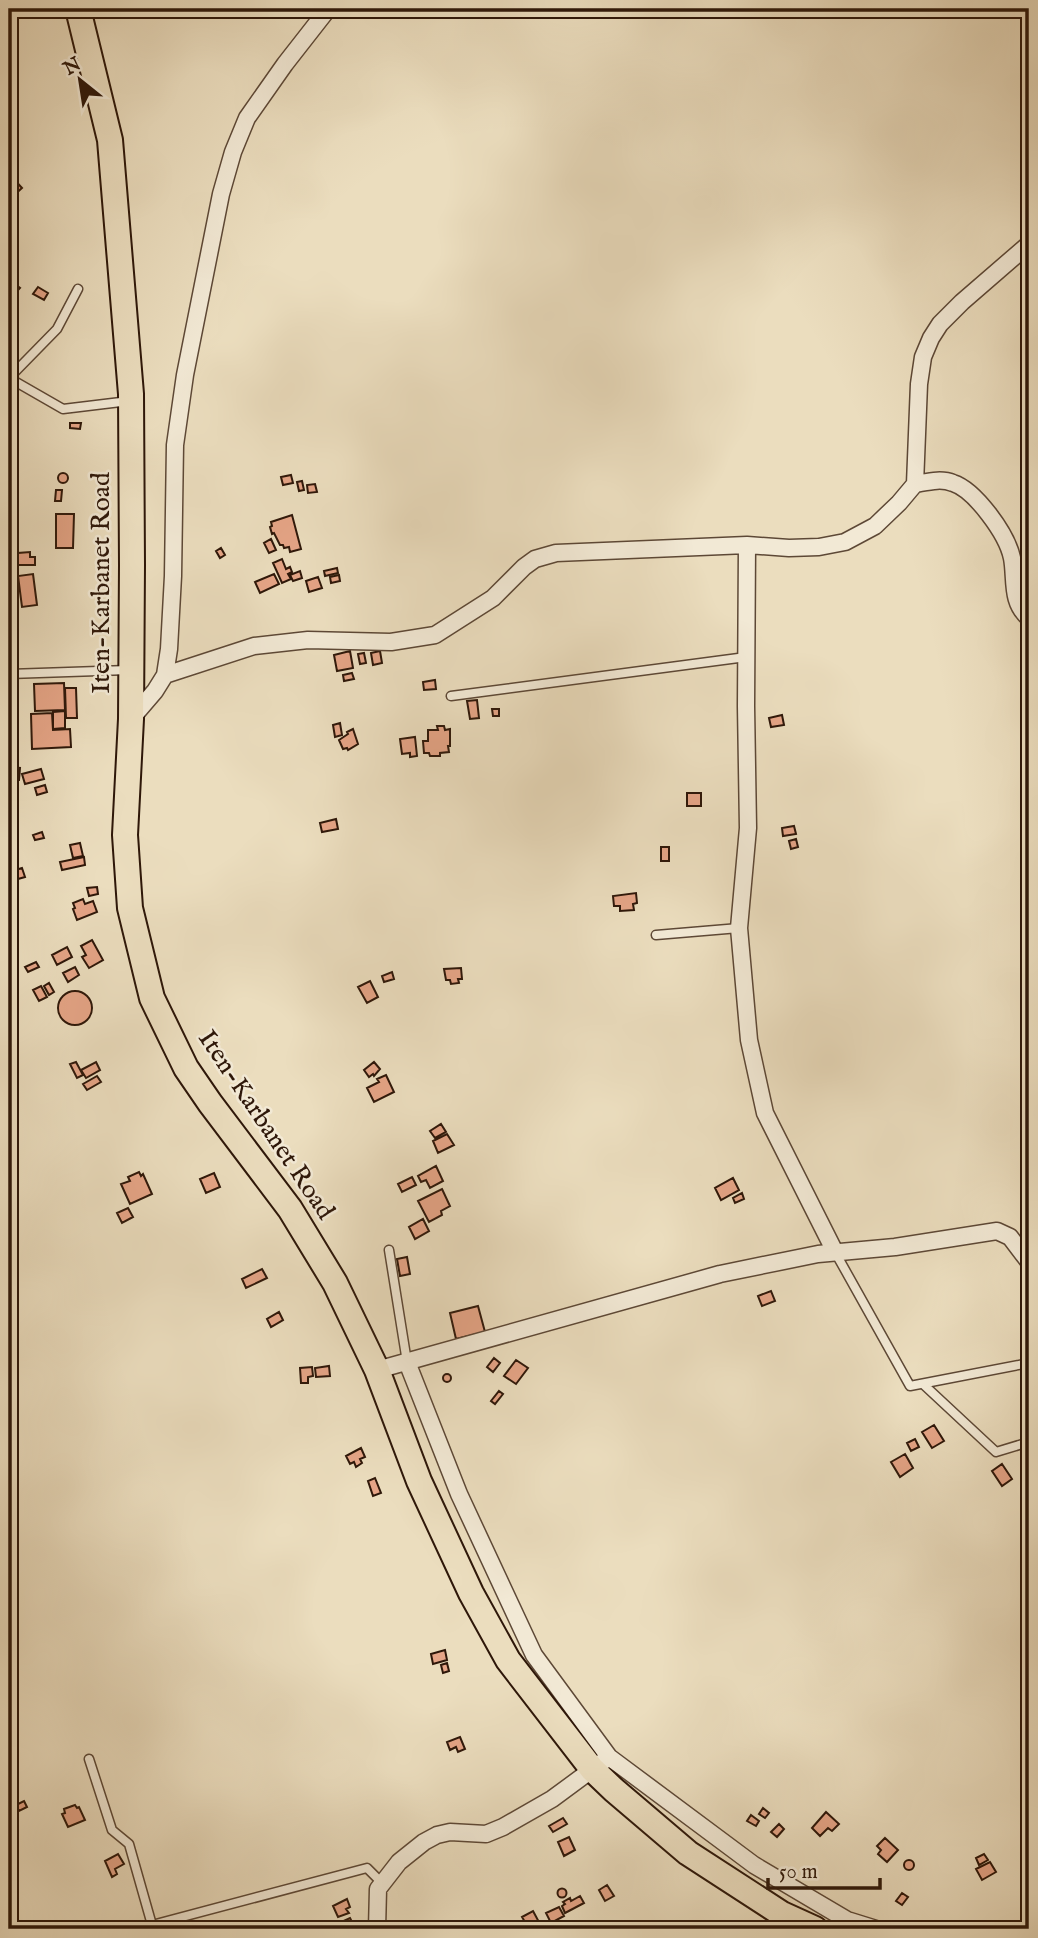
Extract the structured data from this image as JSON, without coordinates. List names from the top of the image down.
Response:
{
  "streets": {
    "main road": ["Iten-Karbanet Road"]
  },
  "scale_bar": "50 m",
  "north": "top left"
}
